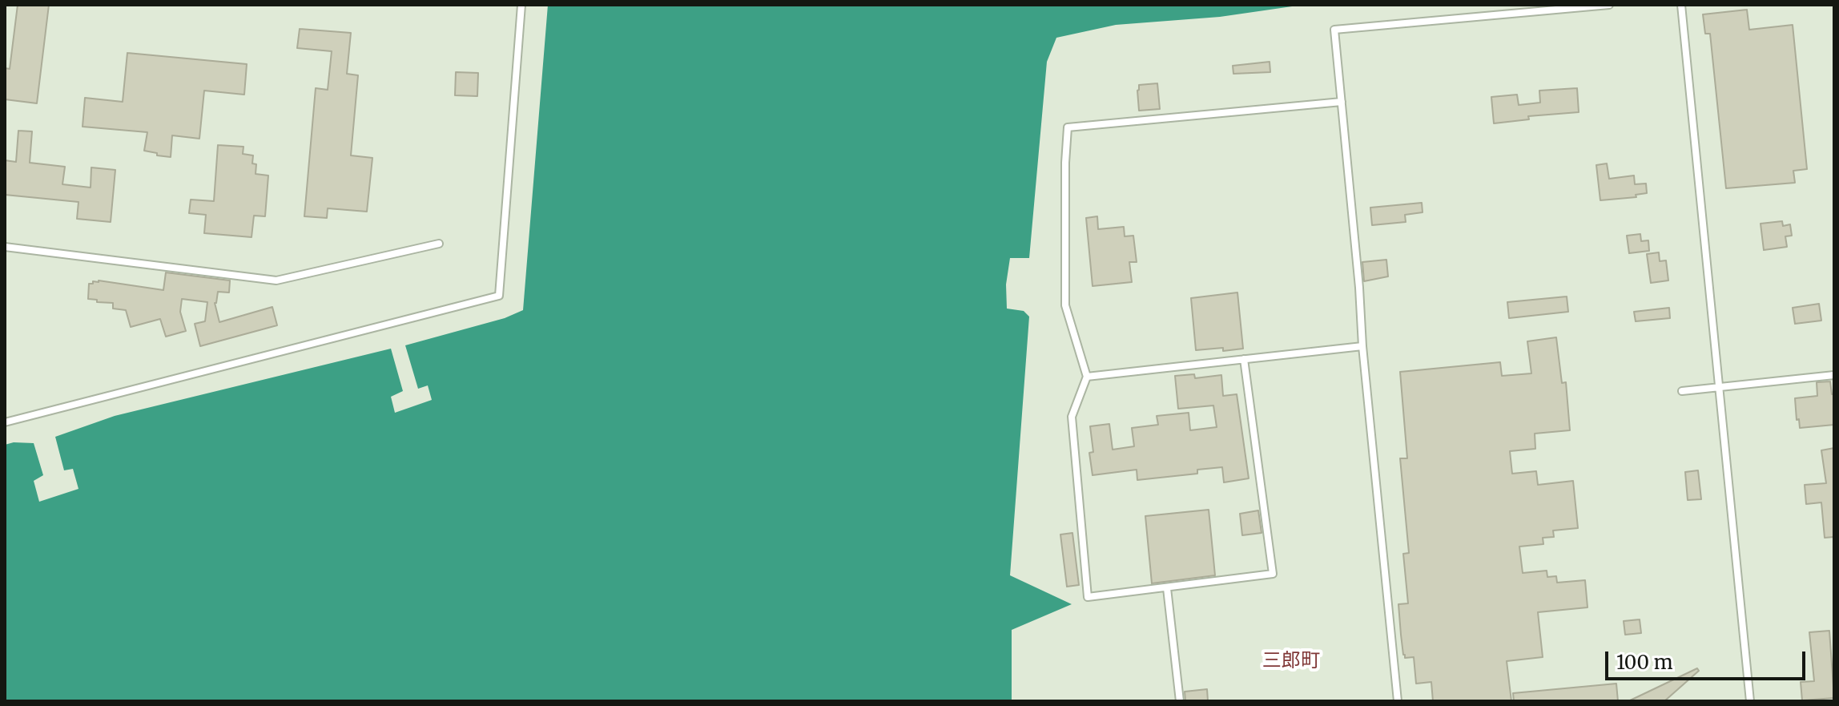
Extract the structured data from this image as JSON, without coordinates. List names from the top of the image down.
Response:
{
  "districts": ["三郎町"],
  "scale_bar": "100 m"
}
